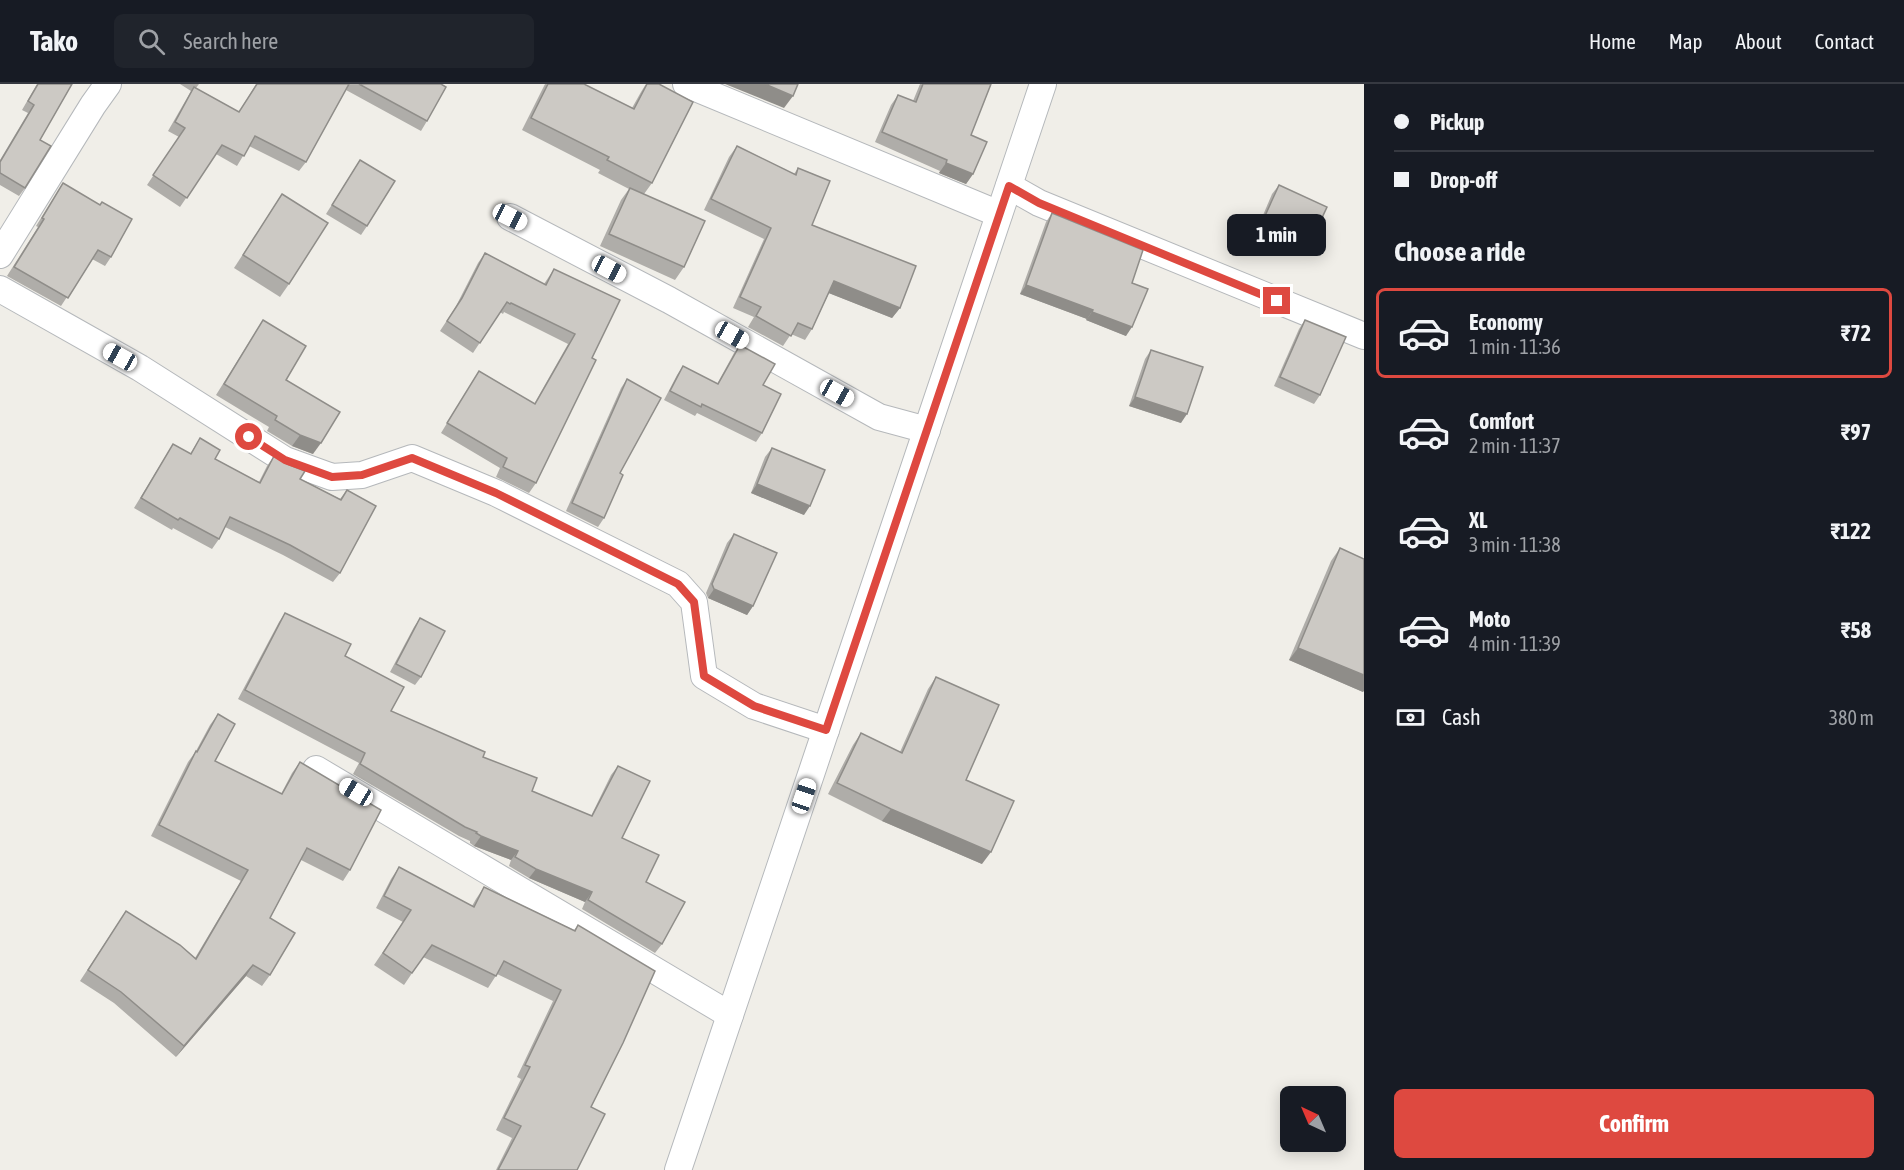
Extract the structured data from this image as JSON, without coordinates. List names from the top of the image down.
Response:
{
  "north": "top left",
  "page": {
    "header": "Tako",
    "search": "Search here",
    "nav": [
      "Home",
      "Map",
      "About",
      "Contact"
    ],
    "banner": ["Pickup", "Drop-off"],
    "bubble": "1 min",
    "heading": "Choose a ride",
    "list": [
      {
        "name": "Economy",
        "note": "1 min · 11:36",
        "value": "₹72"
      },
      {
        "name": "Comfort",
        "note": "2 min · 11:37",
        "value": "₹97"
      },
      {
        "name": "XL",
        "note": "3 min · 11:38",
        "value": "₹122"
      },
      {
        "name": "Moto",
        "note": "4 min · 11:39",
        "value": "₹58"
      }
    ],
    "pay": ["Cash", "380 m"],
    "buttons": "Confirm"
  }
}
